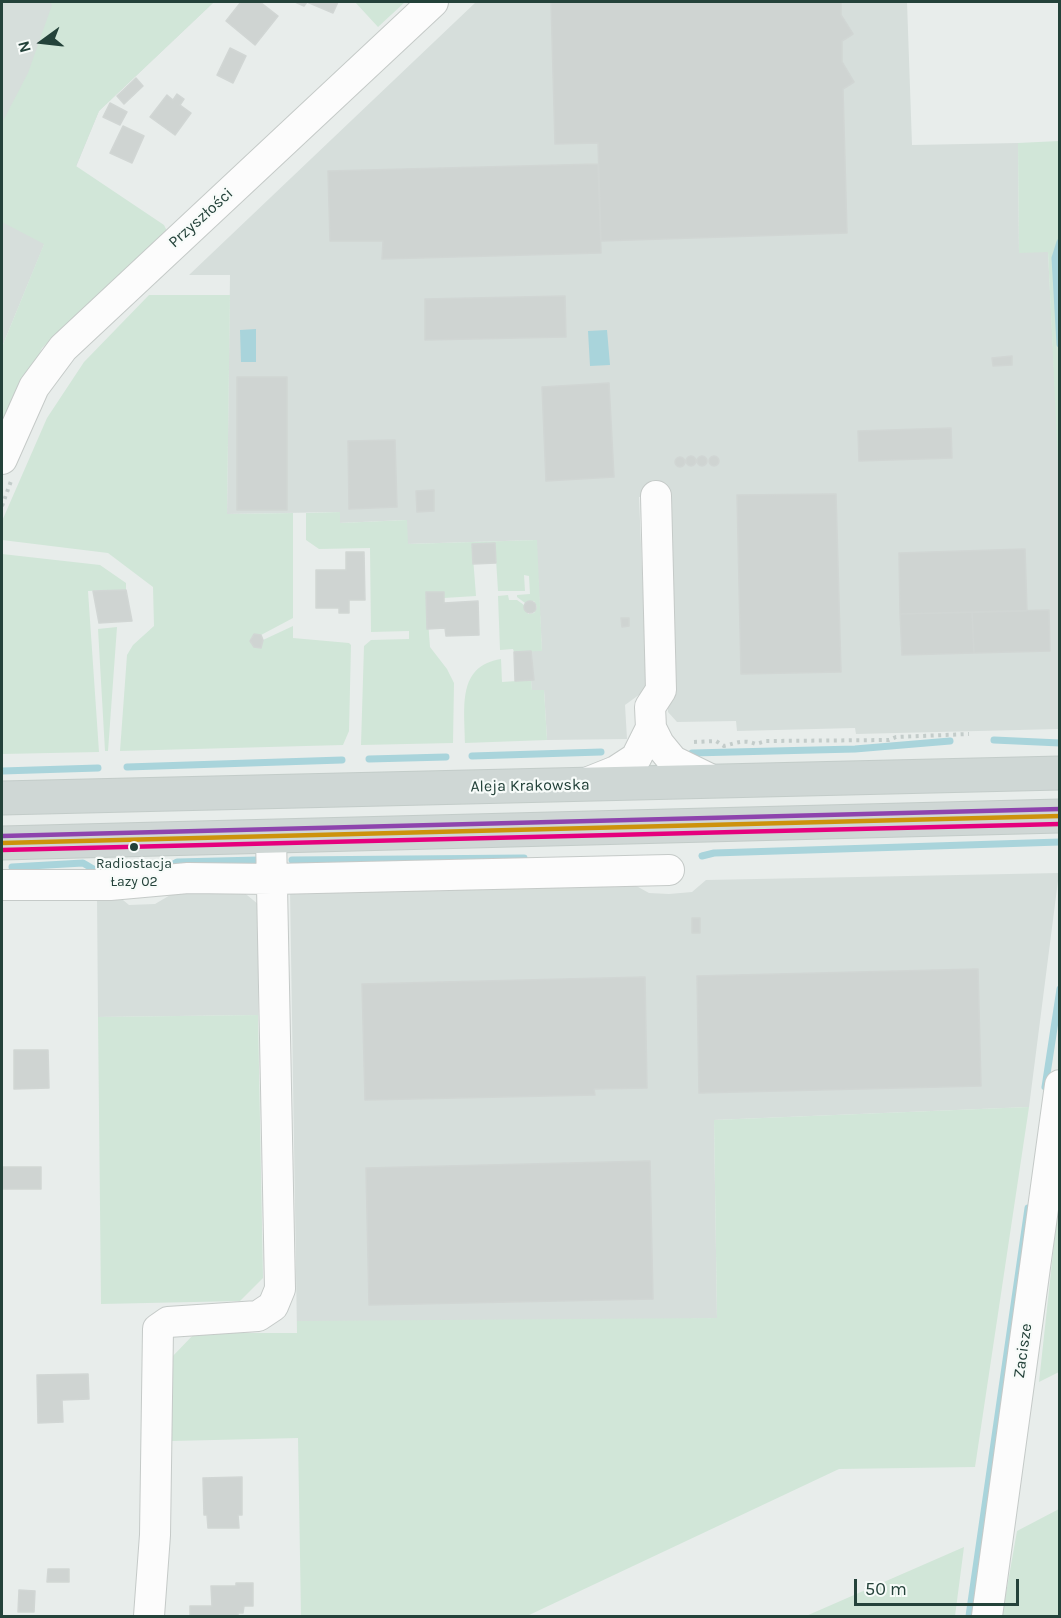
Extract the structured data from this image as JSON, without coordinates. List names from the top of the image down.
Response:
{
  "streets": {
    "main road": ["Aleja Krakowska"],
    "street": ["Przyszłości", "Zacisze"]
  },
  "places": ["Radiostacja Łazy 02"],
  "scale_bar": "50 m",
  "north": "left"
}
